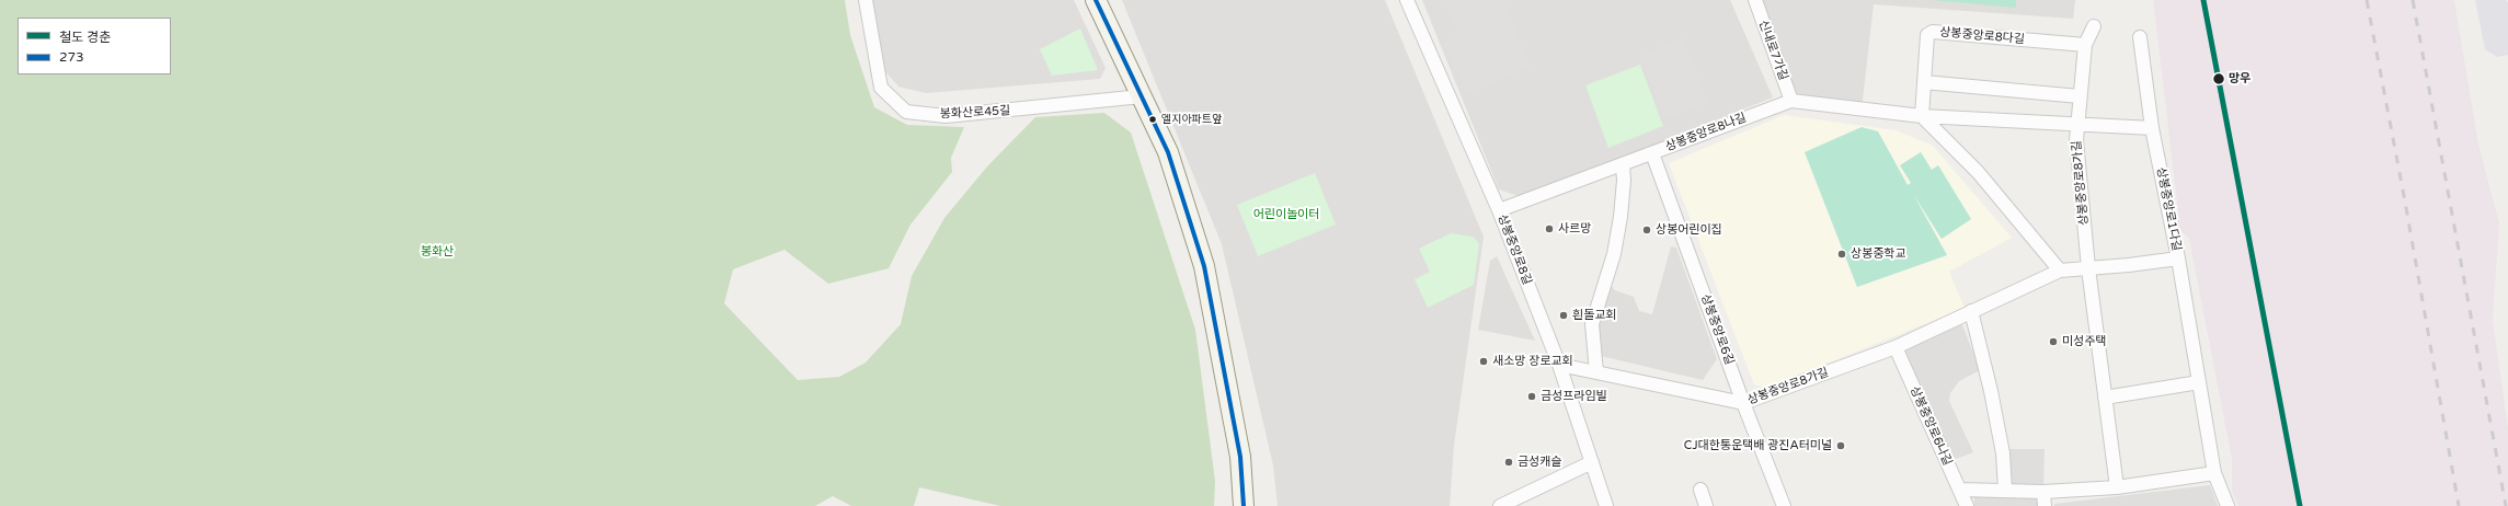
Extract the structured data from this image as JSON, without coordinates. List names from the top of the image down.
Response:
{
  "streets": {
    "street": [
      "상봉중앙로8다길",
      "신내로7가길",
      "봉화산로45길",
      "상봉중앙로8나길",
      "상봉중앙로8가길",
      "상봉중앙로1다길",
      "상봉중앙로8길",
      "상봉중앙로6길",
      "상봉중앙로6나길"
    ]
  },
  "crossings": [
    ["상봉중앙로8다길", "상봉중앙로8나길"],
    ["신내로7가길", "상봉중앙로8나길"],
    ["상봉중앙로8나길", "상봉중앙로8가길"],
    ["상봉중앙로8나길", "상봉중앙로1다길"],
    ["상봉중앙로8나길", "상봉중앙로8길"],
    ["상봉중앙로8나길", "상봉중앙로6길"],
    ["상봉중앙로8가길", "상봉중앙로1다길"],
    ["상봉중앙로8가길", "상봉중앙로8길"],
    ["상봉중앙로8가길", "상봉중앙로6길"],
    ["상봉중앙로8가길", "상봉중앙로6나길"]
  ],
  "parks": ["어린이놀이터", "봉화산"],
  "places": [
    "망우",
    "엘지아파트앞",
    "사르망",
    "상봉어린이집",
    "상봉중학교",
    "흰돌교회",
    "미성주택",
    "새소망 장로교회",
    "금성프라임빌",
    "CJ대한통운택배 광진A터미널",
    "금성캐슬"
  ],
  "lines": ["rail line 경춘", "transit line 273"],
  "legend": ["철도 경춘", "273"]
}
